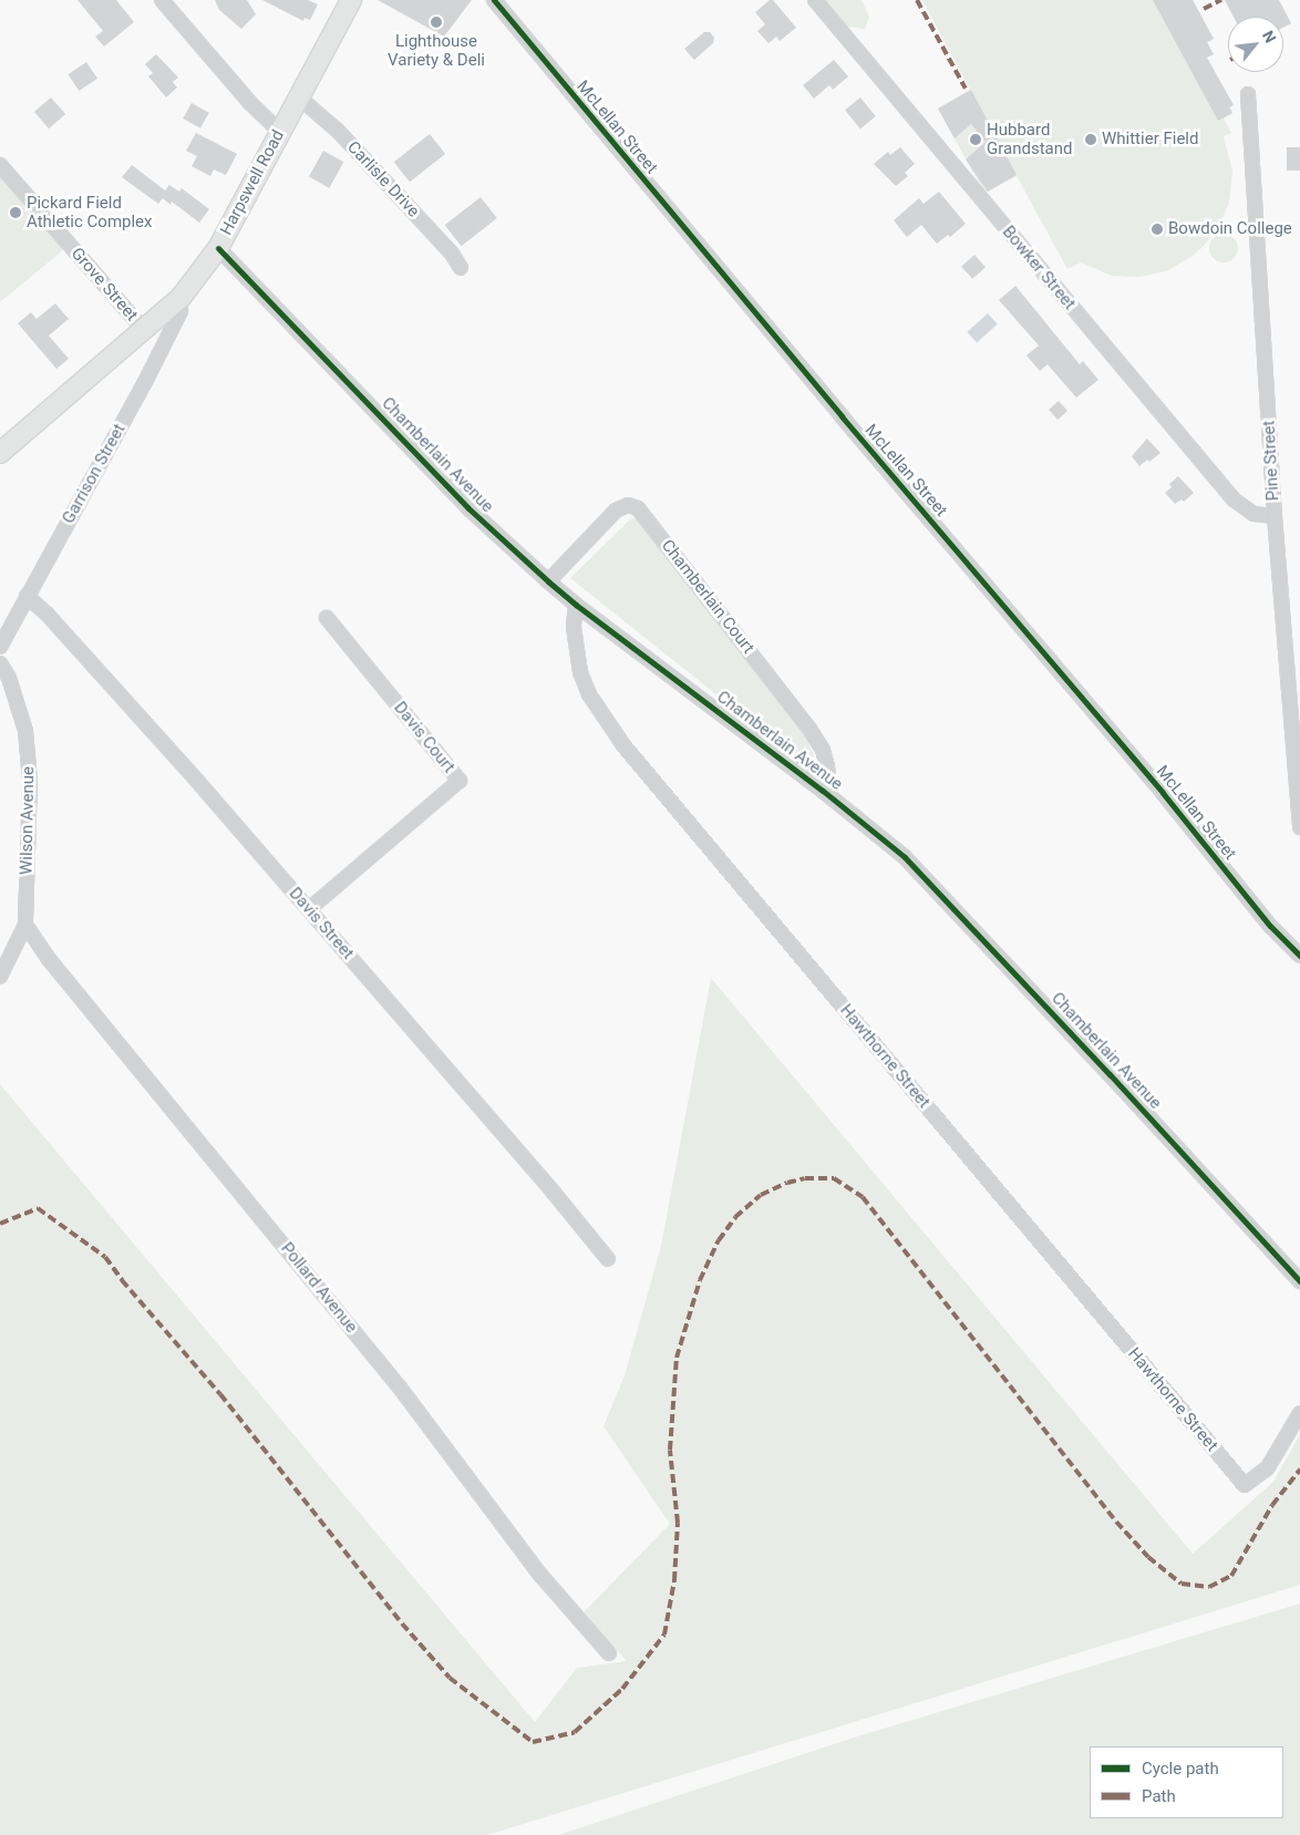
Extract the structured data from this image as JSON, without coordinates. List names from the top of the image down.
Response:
{
  "streets": {
    "main road": ["Harpswell Road"],
    "street": [
      "McLellan Street",
      "Carlisle Drive",
      "Bowker Street",
      "Grove Street",
      "Chamberlain Avenue",
      "Pine Street",
      "Garrison Street",
      "Chamberlain Court",
      "Davis Court",
      "Wilson Avenue",
      "Davis Street",
      "Hawthorne Street",
      "Pollard Avenue"
    ]
  },
  "crossings": [
    ["Carlisle Drive", "Harpswell Road"],
    ["Harpswell Road", "Grove Street"],
    ["Harpswell Road", "Chamberlain Avenue"],
    ["Harpswell Road", "Garrison Street"],
    ["Bowker Street", "Pine Street"],
    ["Chamberlain Avenue", "Chamberlain Court"],
    ["Chamberlain Avenue", "Hawthorne Street"],
    ["Garrison Street", "Davis Street"],
    ["Davis Court", "Davis Street"],
    ["Wilson Avenue", "Pollard Avenue"]
  ],
  "places": [
    "Lighthouse Variety & Deli",
    "Hubbard Grandstand",
    "Whittier Field",
    "Pickard Field Athletic Complex",
    "Bowdoin College"
  ],
  "legend": ["Cycle path", "Path"],
  "north": "top right"
}
